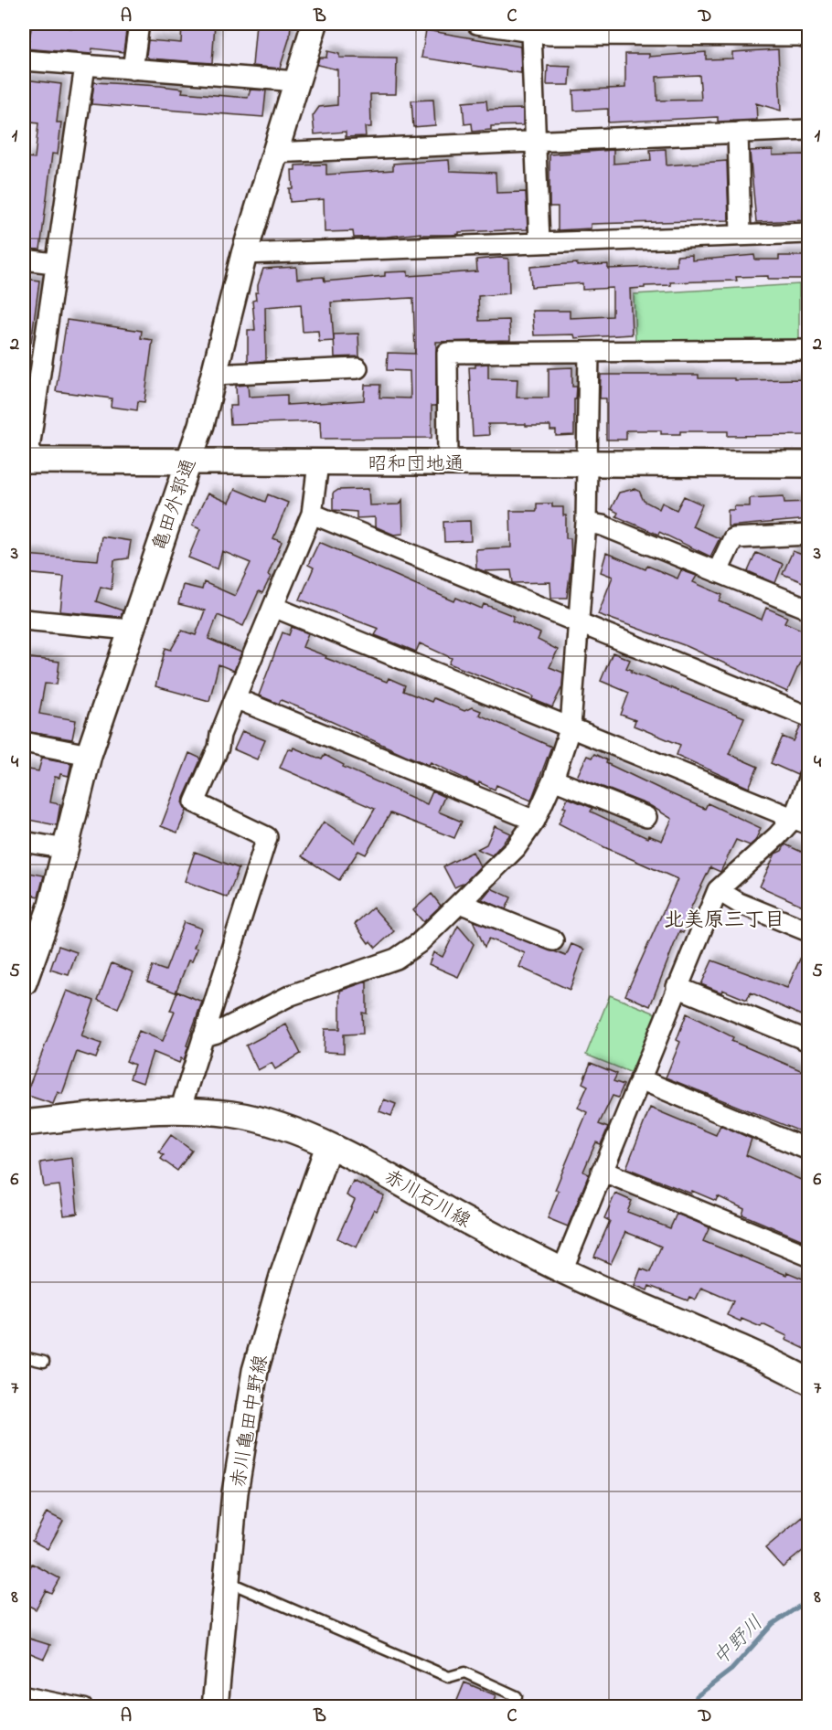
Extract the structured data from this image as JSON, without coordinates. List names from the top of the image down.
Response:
{
  "streets": {
    "street": [
      "昭和団地通",
      "亀田外郭通",
      "赤川石川線",
      "赤川亀田中野線"
    ]
  },
  "crossings": [
    ["昭和団地通", "亀田外郭通"],
    ["赤川石川線", "赤川亀田中野線"]
  ],
  "districts": ["北美原三丁目"],
  "water": ["中野川"],
  "grid": {
    "columns": [
      "A",
      "B",
      "C",
      "D"
    ],
    "rows": [
      "1",
      "2",
      "3",
      "4",
      "5",
      "6",
      "7",
      "8"
    ]
  }
}
